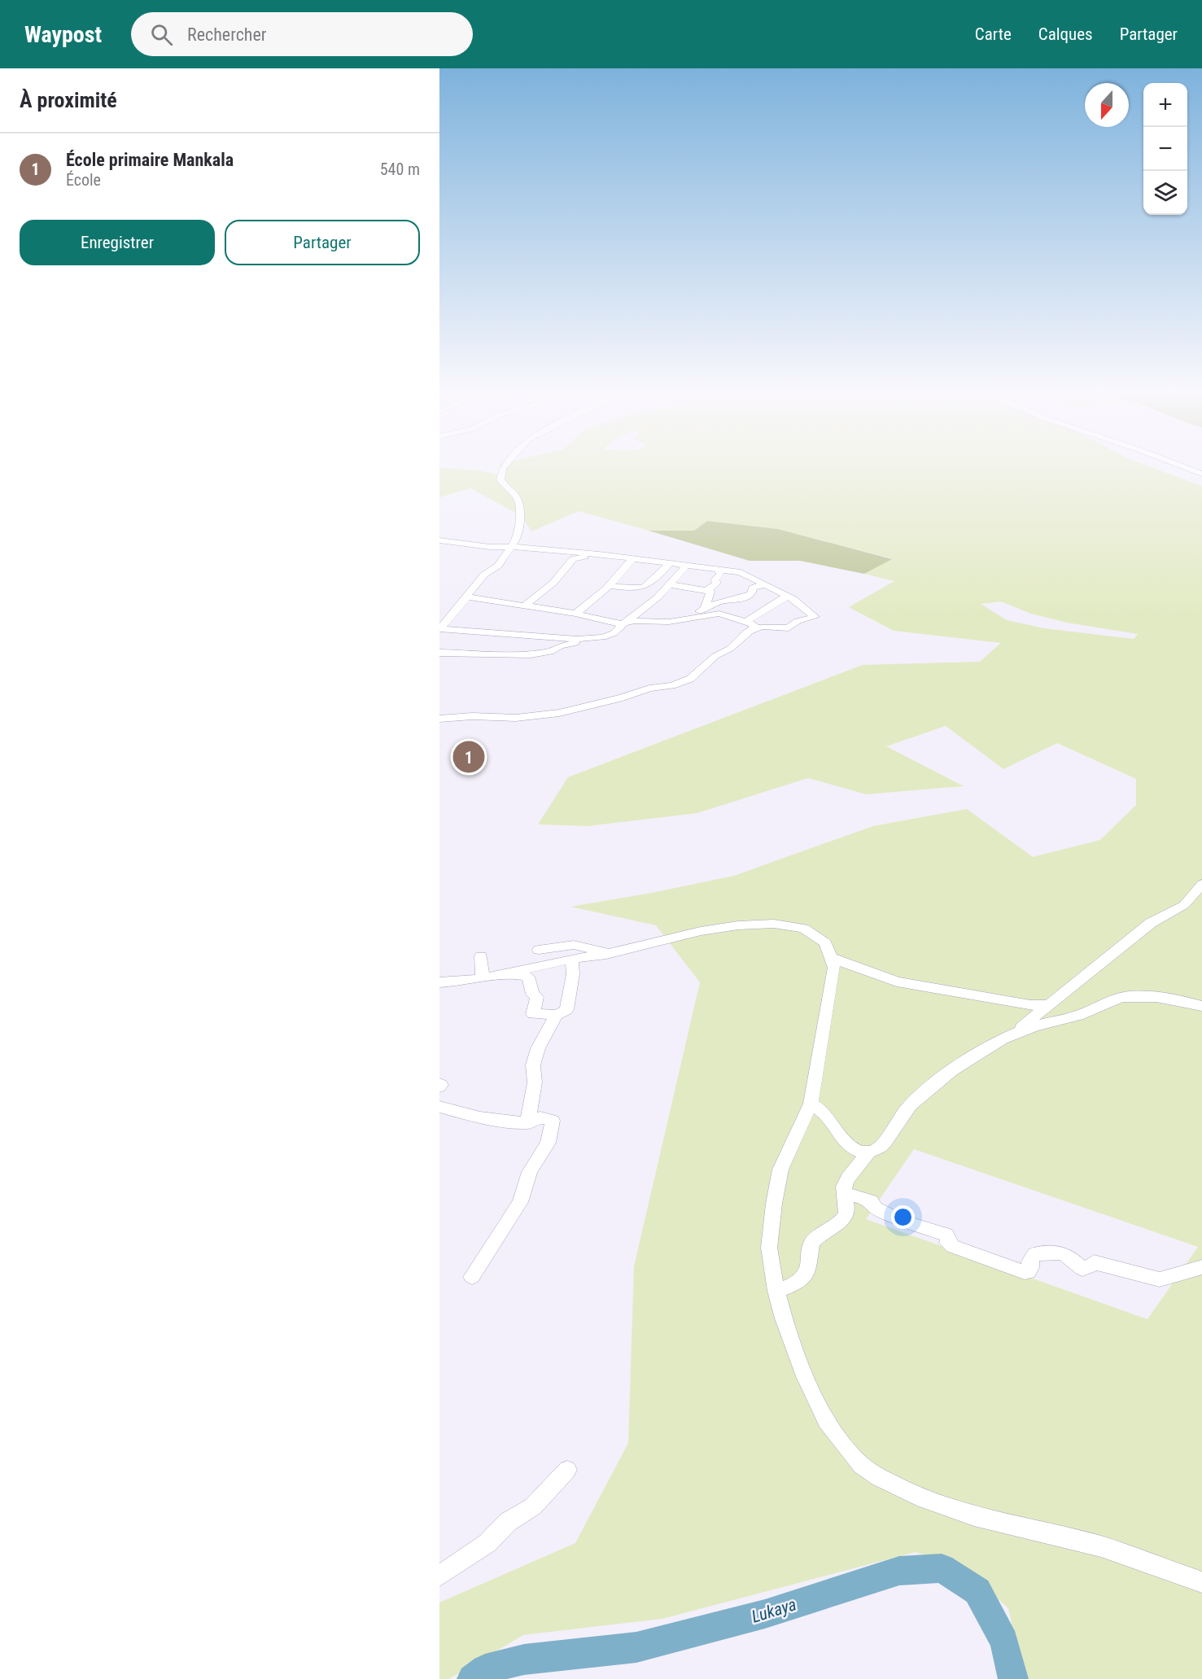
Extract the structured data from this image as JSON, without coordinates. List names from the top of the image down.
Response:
{
  "water": ["Lukaya"],
  "north": "bottom",
  "page": {
    "header": "Waypost",
    "search": "Rechercher",
    "nav": ["Carte", "Calques", "Partager"],
    "heading": "À proximité",
    "map_buttons": ["+", "−"],
    "list": [
      {
        "mark": "1",
        "name": "École primaire Mankala",
        "note": "École",
        "value": "540 m"
      }
    ],
    "buttons": ["Enregistrer", "Partager"],
    "pins": "1"
  }
}
